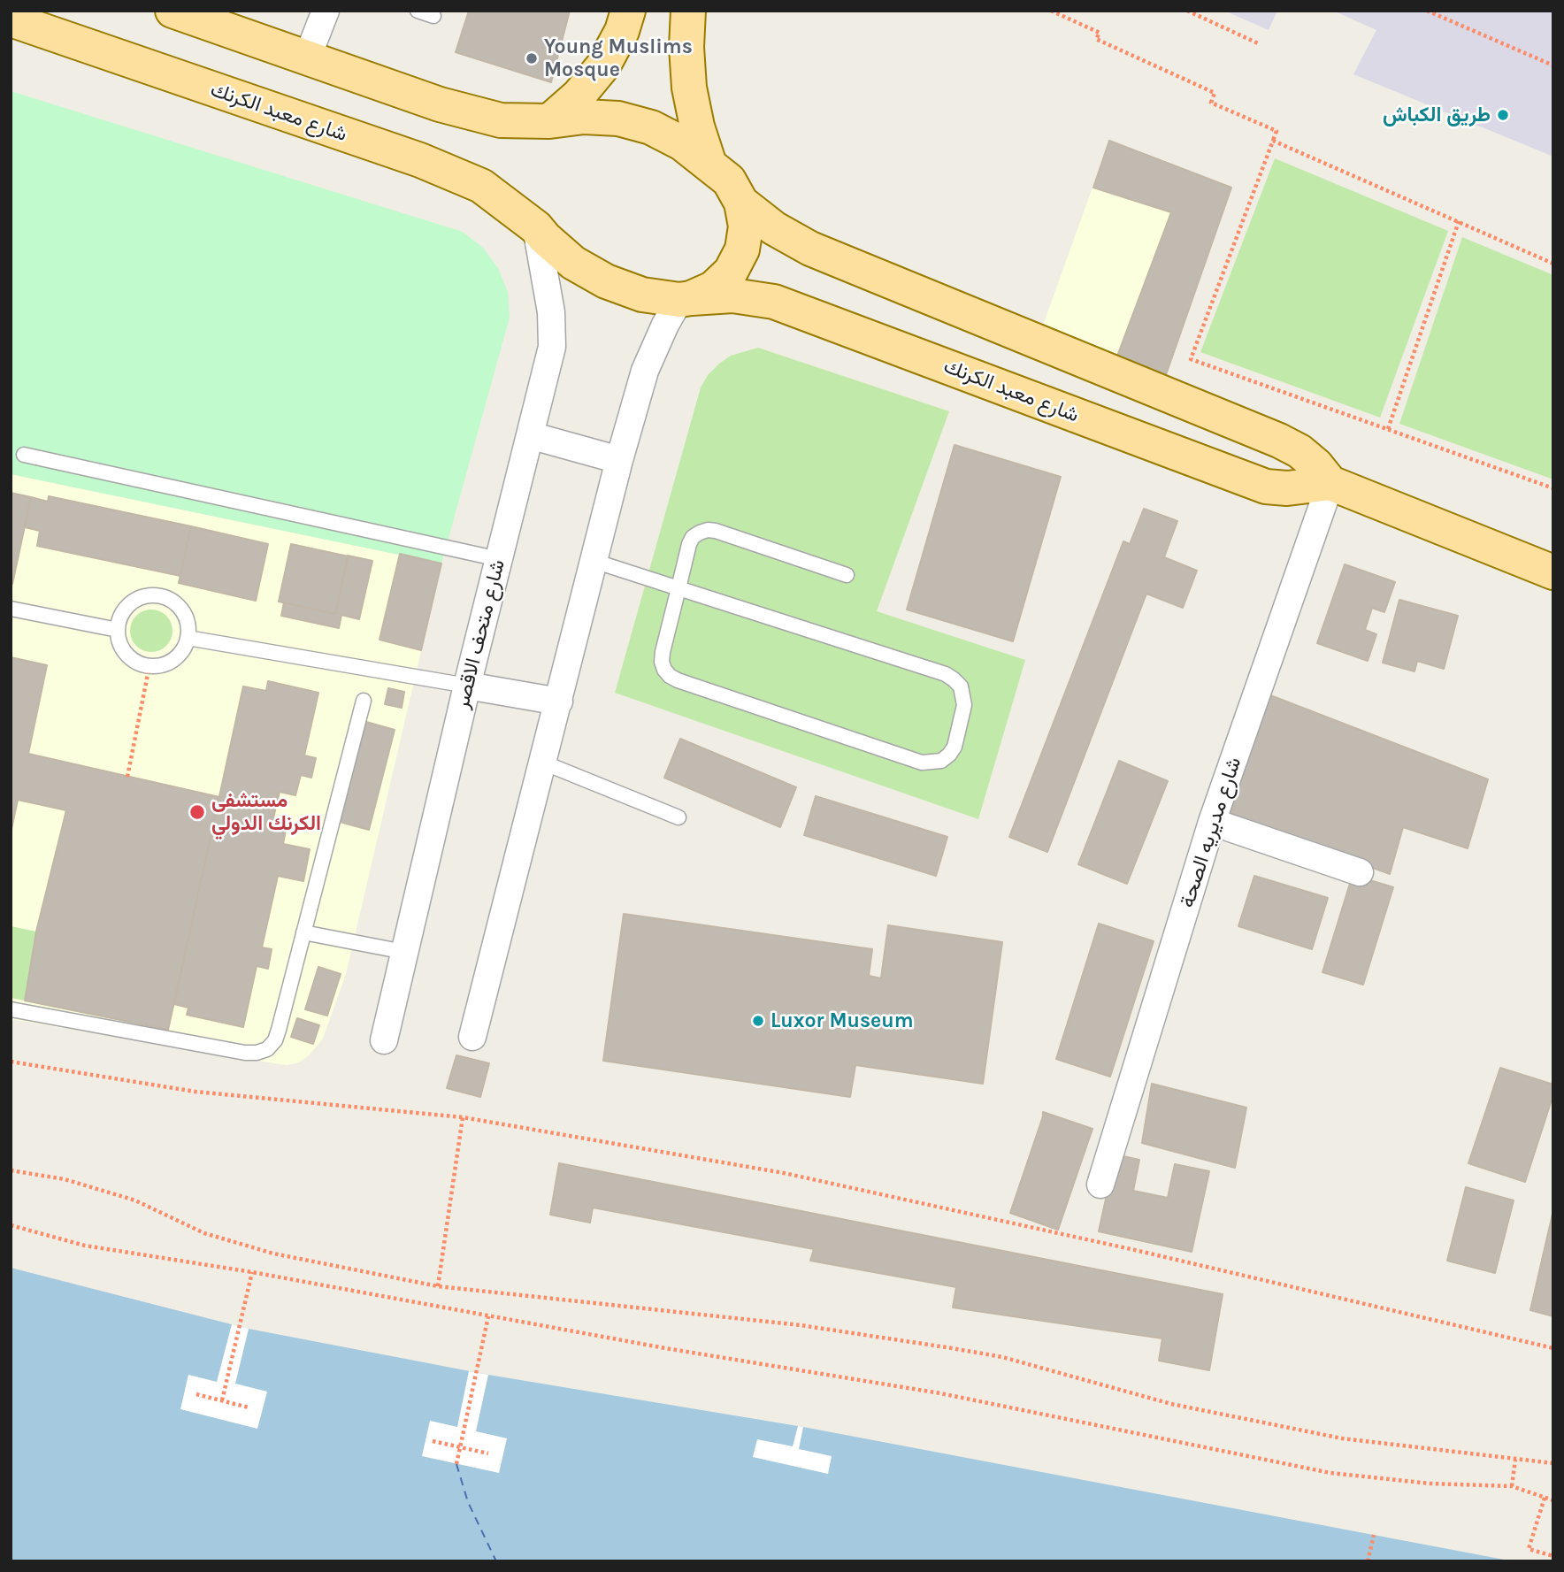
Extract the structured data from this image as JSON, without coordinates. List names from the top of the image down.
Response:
{
  "streets": {
    "main road": ["شارع معبد الكرنك"],
    "street": ["شارع متحف الاقصر", "شارع مديريه الصحة"]
  },
  "crossings": [
    ["شارع معبد الكرنك", "شارع متحف الاقصر"],
    ["شارع معبد الكرنك", "شارع مديريه الصحة"]
  ],
  "places": [
    "Young Muslims Mosque",
    "طريق الكباش",
    "مستشفى الكرنك الدولي",
    "Luxor Museum"
  ]
}
